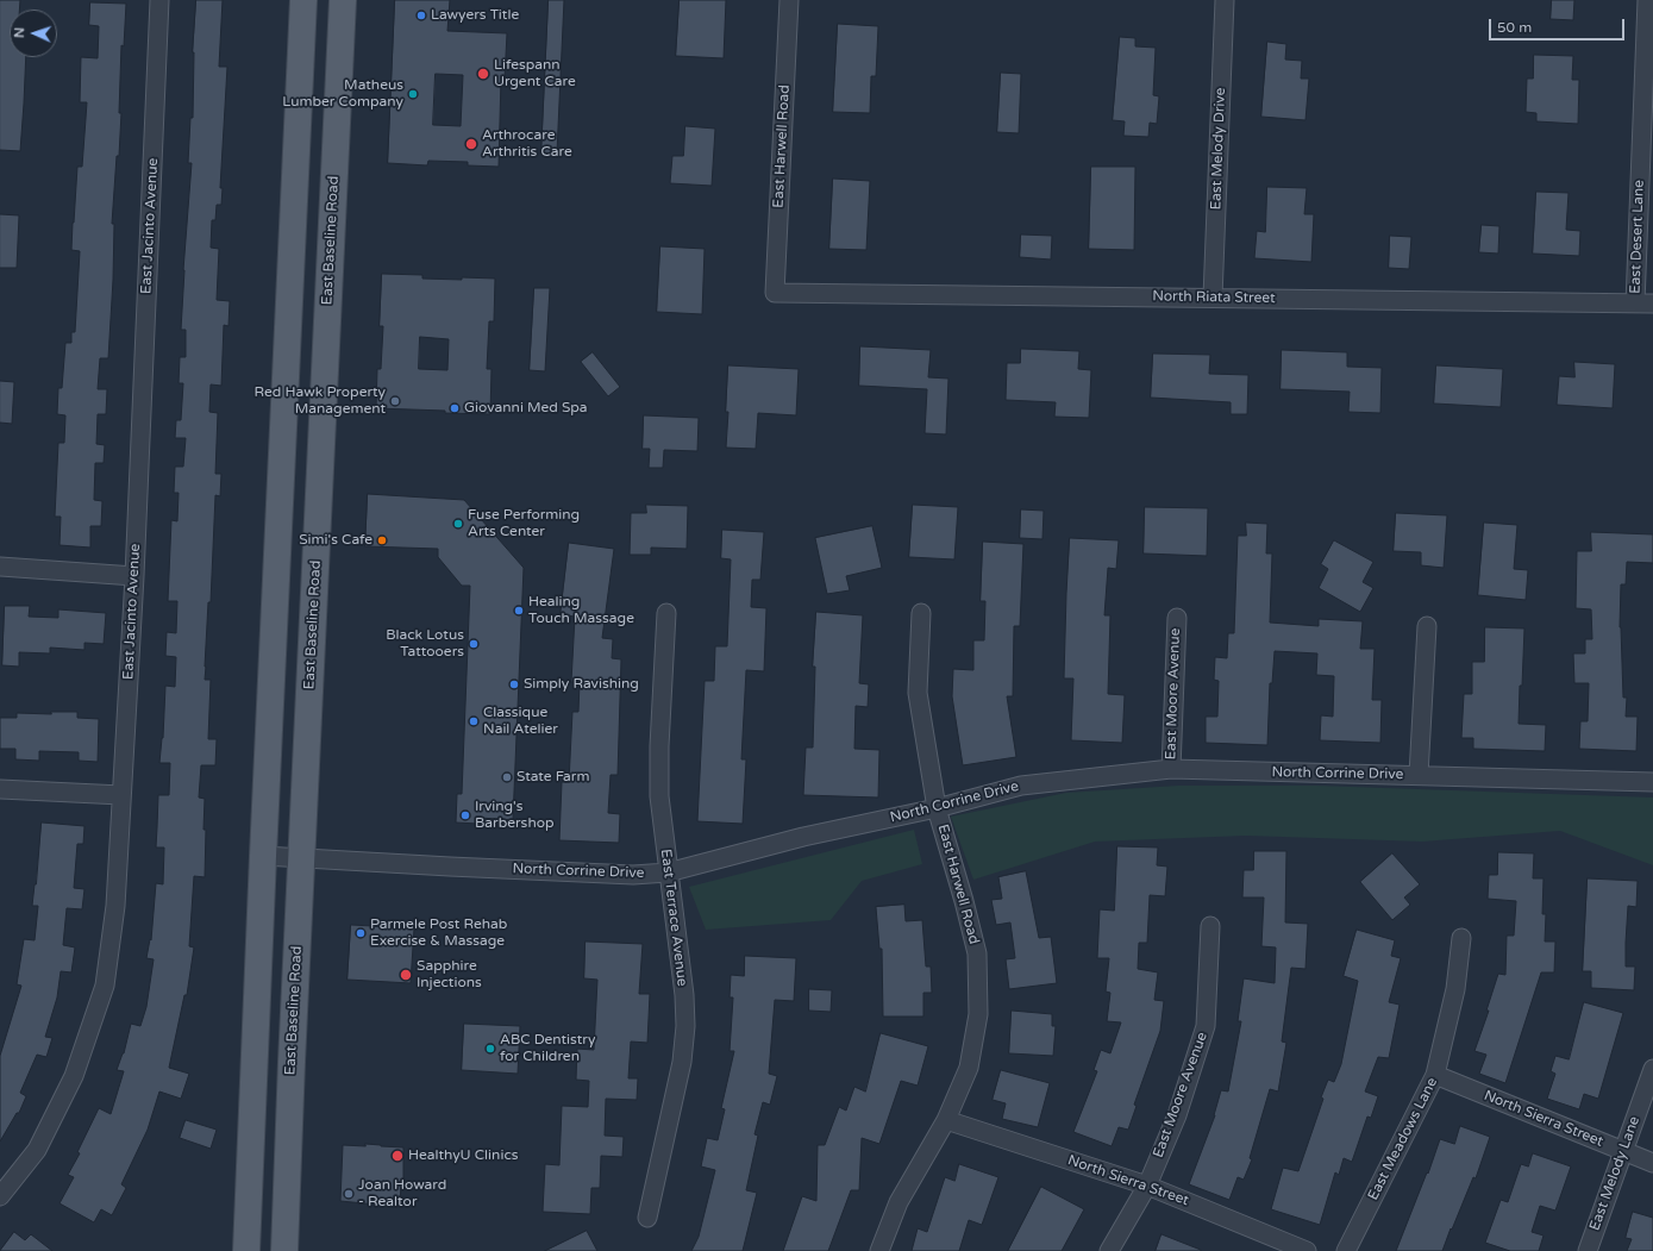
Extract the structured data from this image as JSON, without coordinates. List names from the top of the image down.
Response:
{
  "streets": {
    "main road": ["East Baseline Road"],
    "street": [
      "East Harwell Road",
      "East Melody Drive",
      "East Jacinto Avenue",
      "East Desert Lane",
      "North Riata Street",
      "East Moore Avenue",
      "North Corrine Drive",
      "East Terrace Avenue",
      "North Sierra Street",
      "East Meadows Lane",
      "East Melody Lane"
    ]
  },
  "crossings": [
    ["East Harwell Road", "North Riata Street"],
    ["East Harwell Road", "North Corrine Drive"],
    ["East Harwell Road", "North Sierra Street"],
    ["East Melody Drive", "North Riata Street"],
    ["East Desert Lane", "North Riata Street"],
    ["East Baseline Road", "North Corrine Drive"],
    ["East Moore Avenue", "North Corrine Drive"],
    ["East Moore Avenue", "North Sierra Street"],
    ["North Corrine Drive", "East Terrace Avenue"],
    ["North Sierra Street", "East Meadows Lane"],
    ["North Sierra Street", "East Melody Lane"]
  ],
  "places": [
    "Lawyers Title",
    "Lifespann Urgent Care",
    "Matheus Lumber Company",
    "Arthrocare Arthritis Care",
    "Red Hawk Property Management",
    "Giovanni Med Spa",
    "Fuse Performing Arts Center",
    "Simi's Cafe",
    "Healing Touch Massage",
    "Black Lotus Tattooers",
    "Simply Ravishing",
    "Classique Nail Atelier",
    "State Farm",
    "Irving's Barbershop",
    "Parmele Post Rehab Exercise & Massage",
    "Sapphire Injections",
    "ABC Dentistry for Children",
    "HealthyU Clinics",
    "Joan Howard - Realtor"
  ],
  "scale_bar": "50 m",
  "north": "left"
}
